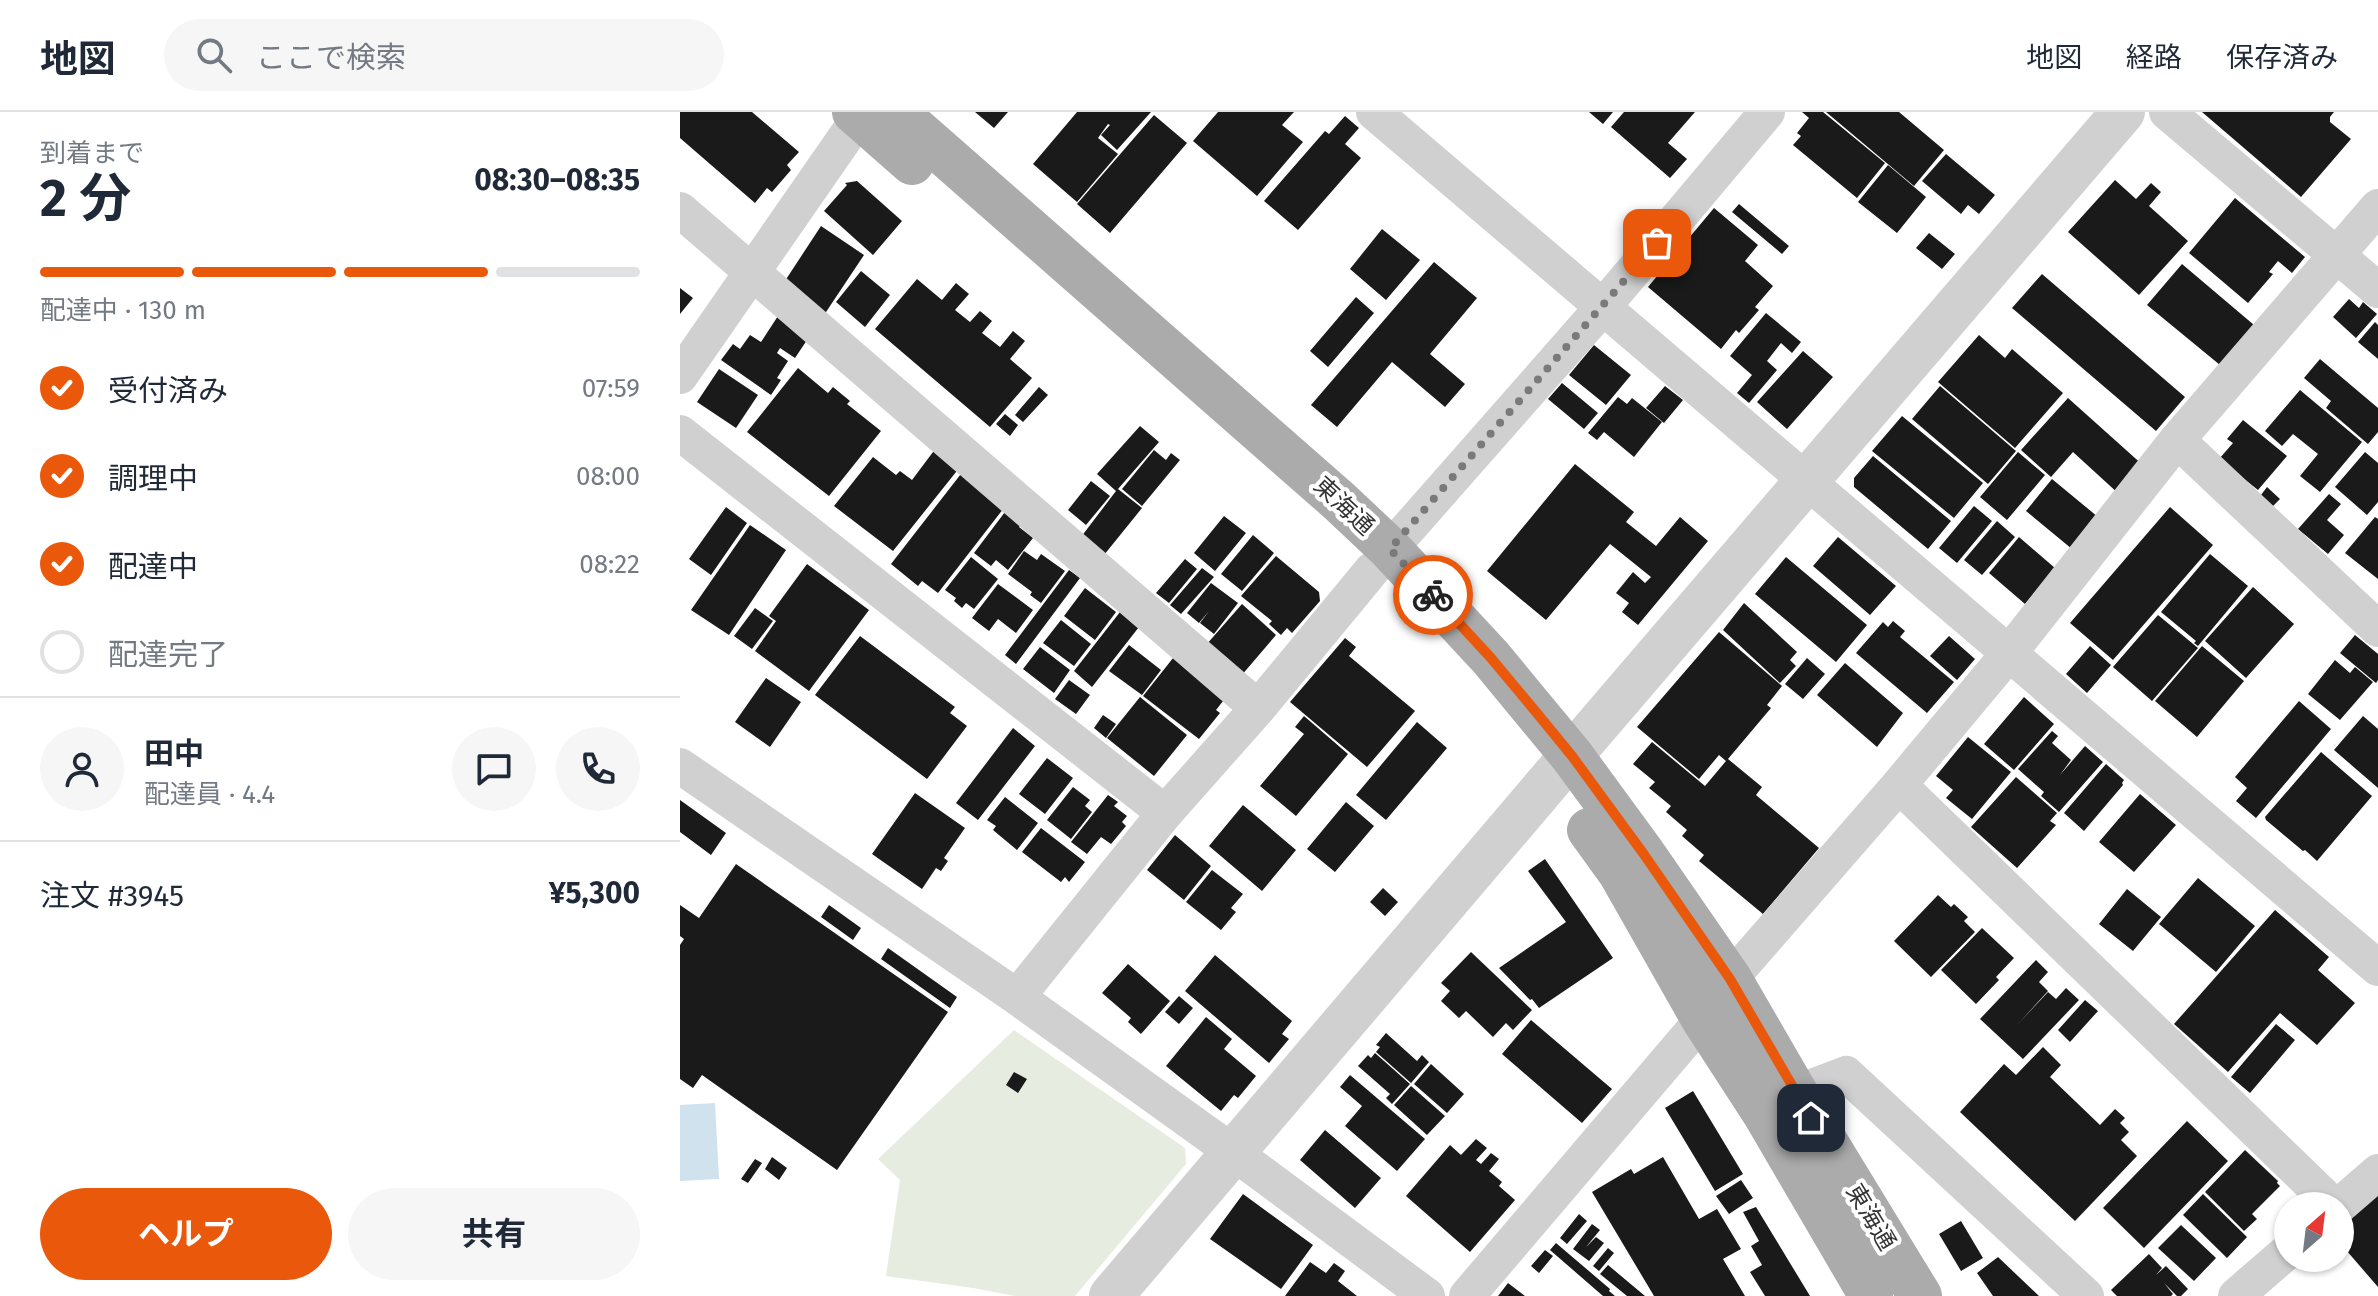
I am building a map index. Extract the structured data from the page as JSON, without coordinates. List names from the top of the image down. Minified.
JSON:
{"streets":{"main road":["東海通"]},"north":"top right","page":{"header":"地図","search":"ここで検索","nav":["地図","経路","保存済み"],"heading":["2 分","到着まで","08:30–08:35"],"panel":["田中","配達員 · 4.4","注文 #3945","¥5,300"],"bar":"配達中 · 130 m","list":[["受付済み","07:59"],["調理中","08:00"],["配達中","08:22"],"配達完了"],"buttons":["ヘルプ","共有"]}}
